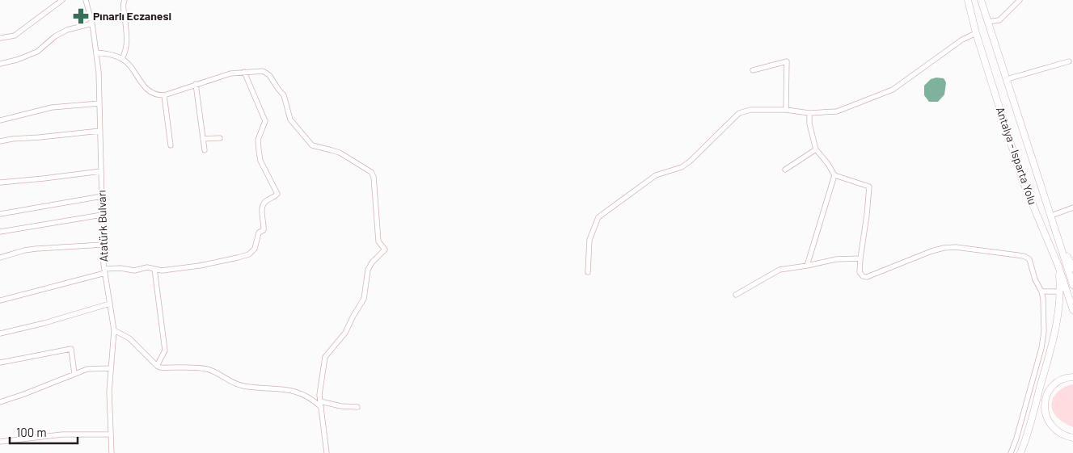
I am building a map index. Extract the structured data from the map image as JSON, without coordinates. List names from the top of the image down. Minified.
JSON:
{"streets":{"highway":["Antalya - Isparta Yolu"],"street":["Atatürk Bulvarı"]},"places":{"pharmacy":["Pınarlı Eczanesi"]},"scale_bar":"100 m"}
